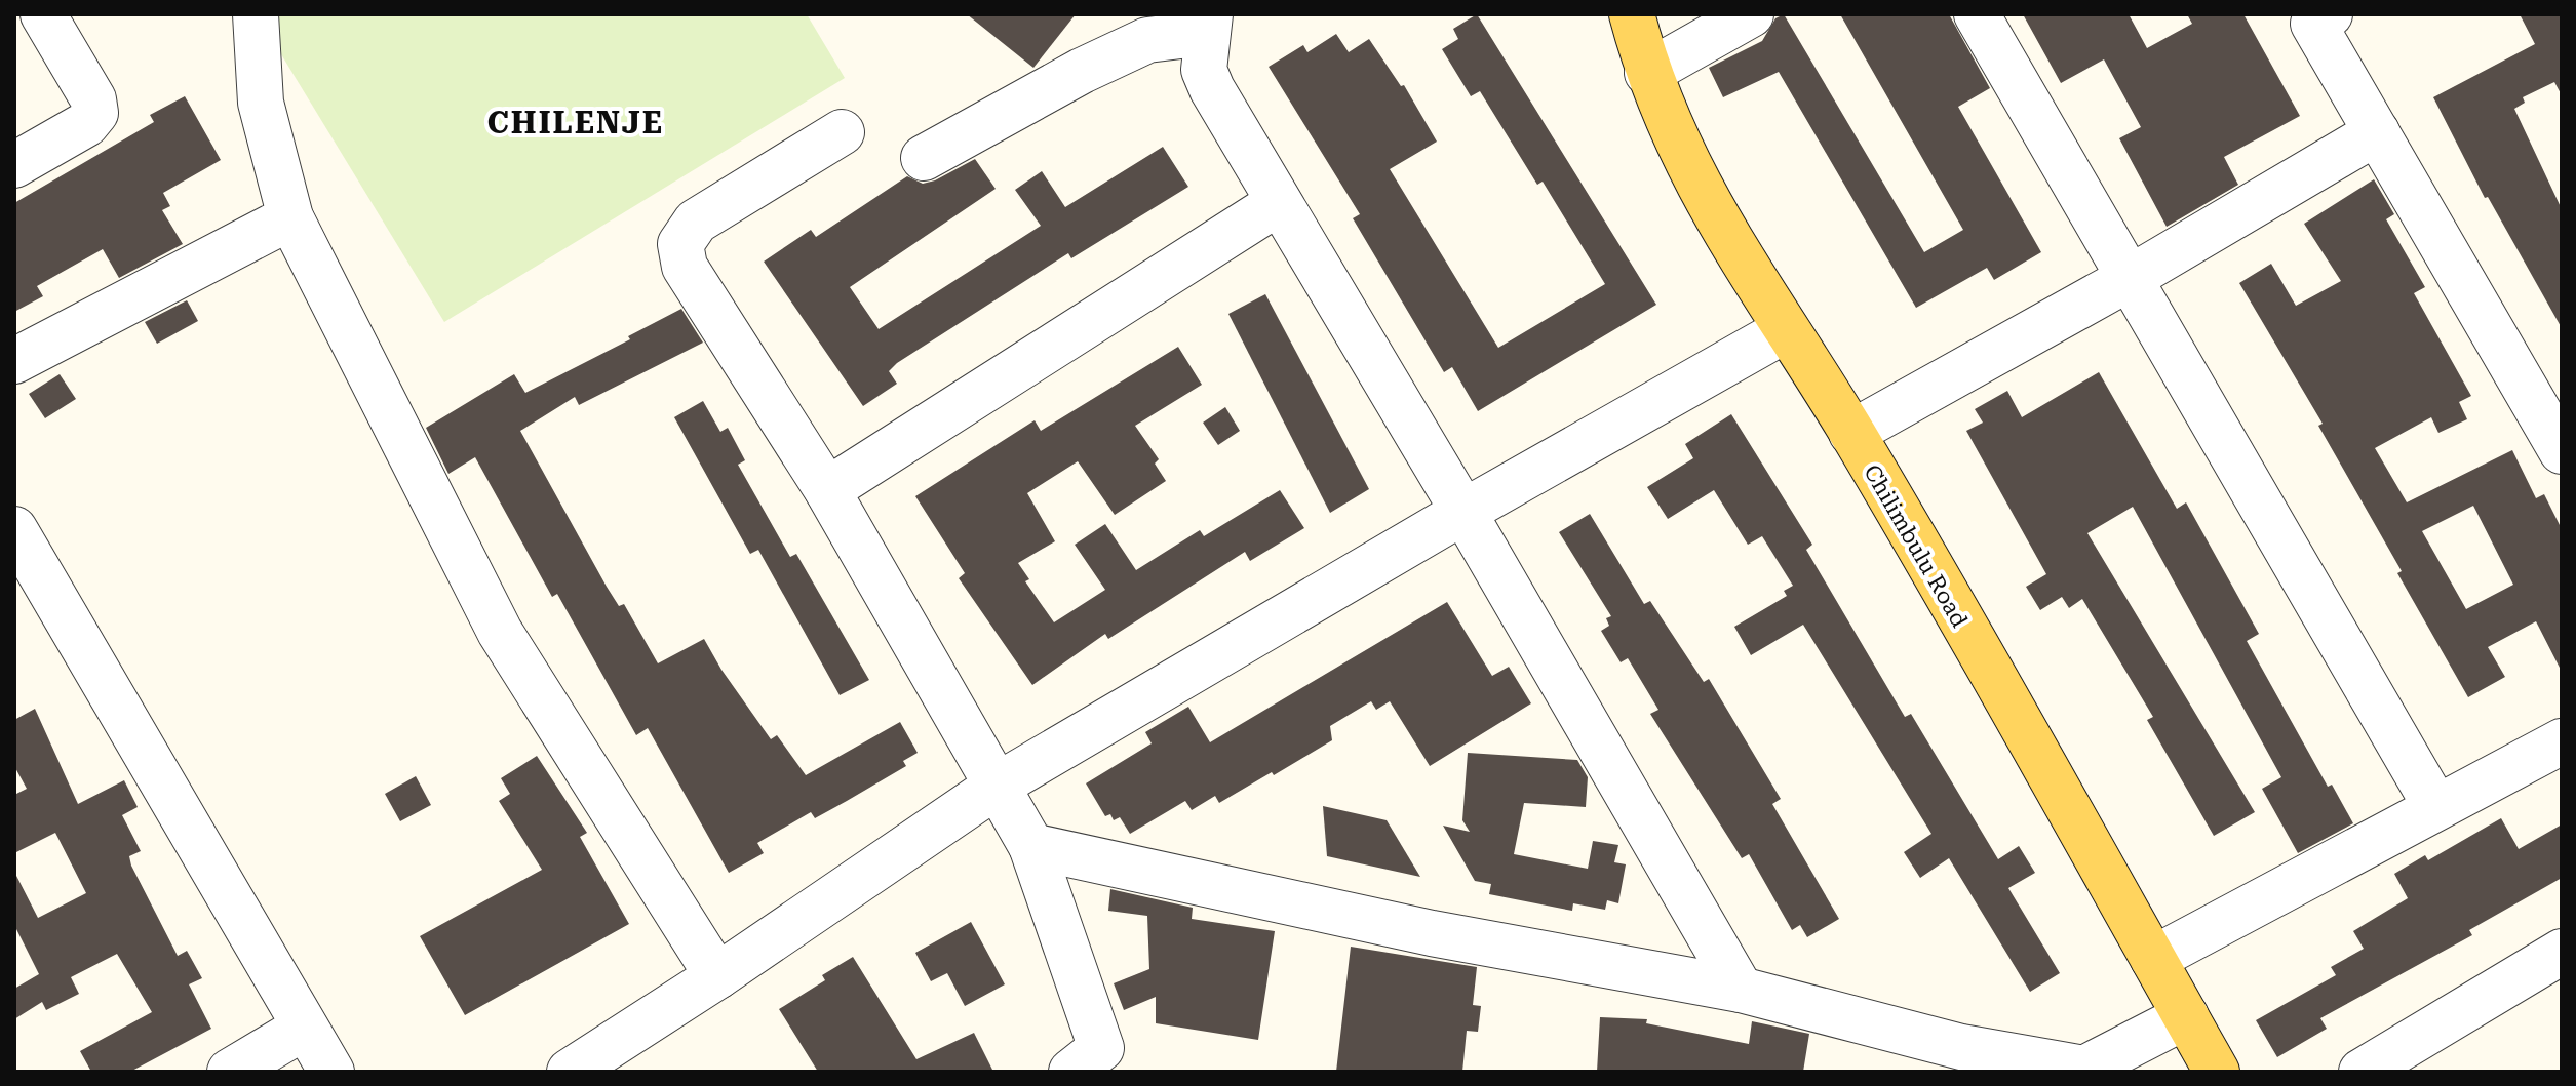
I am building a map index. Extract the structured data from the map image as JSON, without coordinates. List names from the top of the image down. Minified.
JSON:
{"streets":{"main road":["Chilimbulu Road"]},"districts":["CHILENJE"]}
